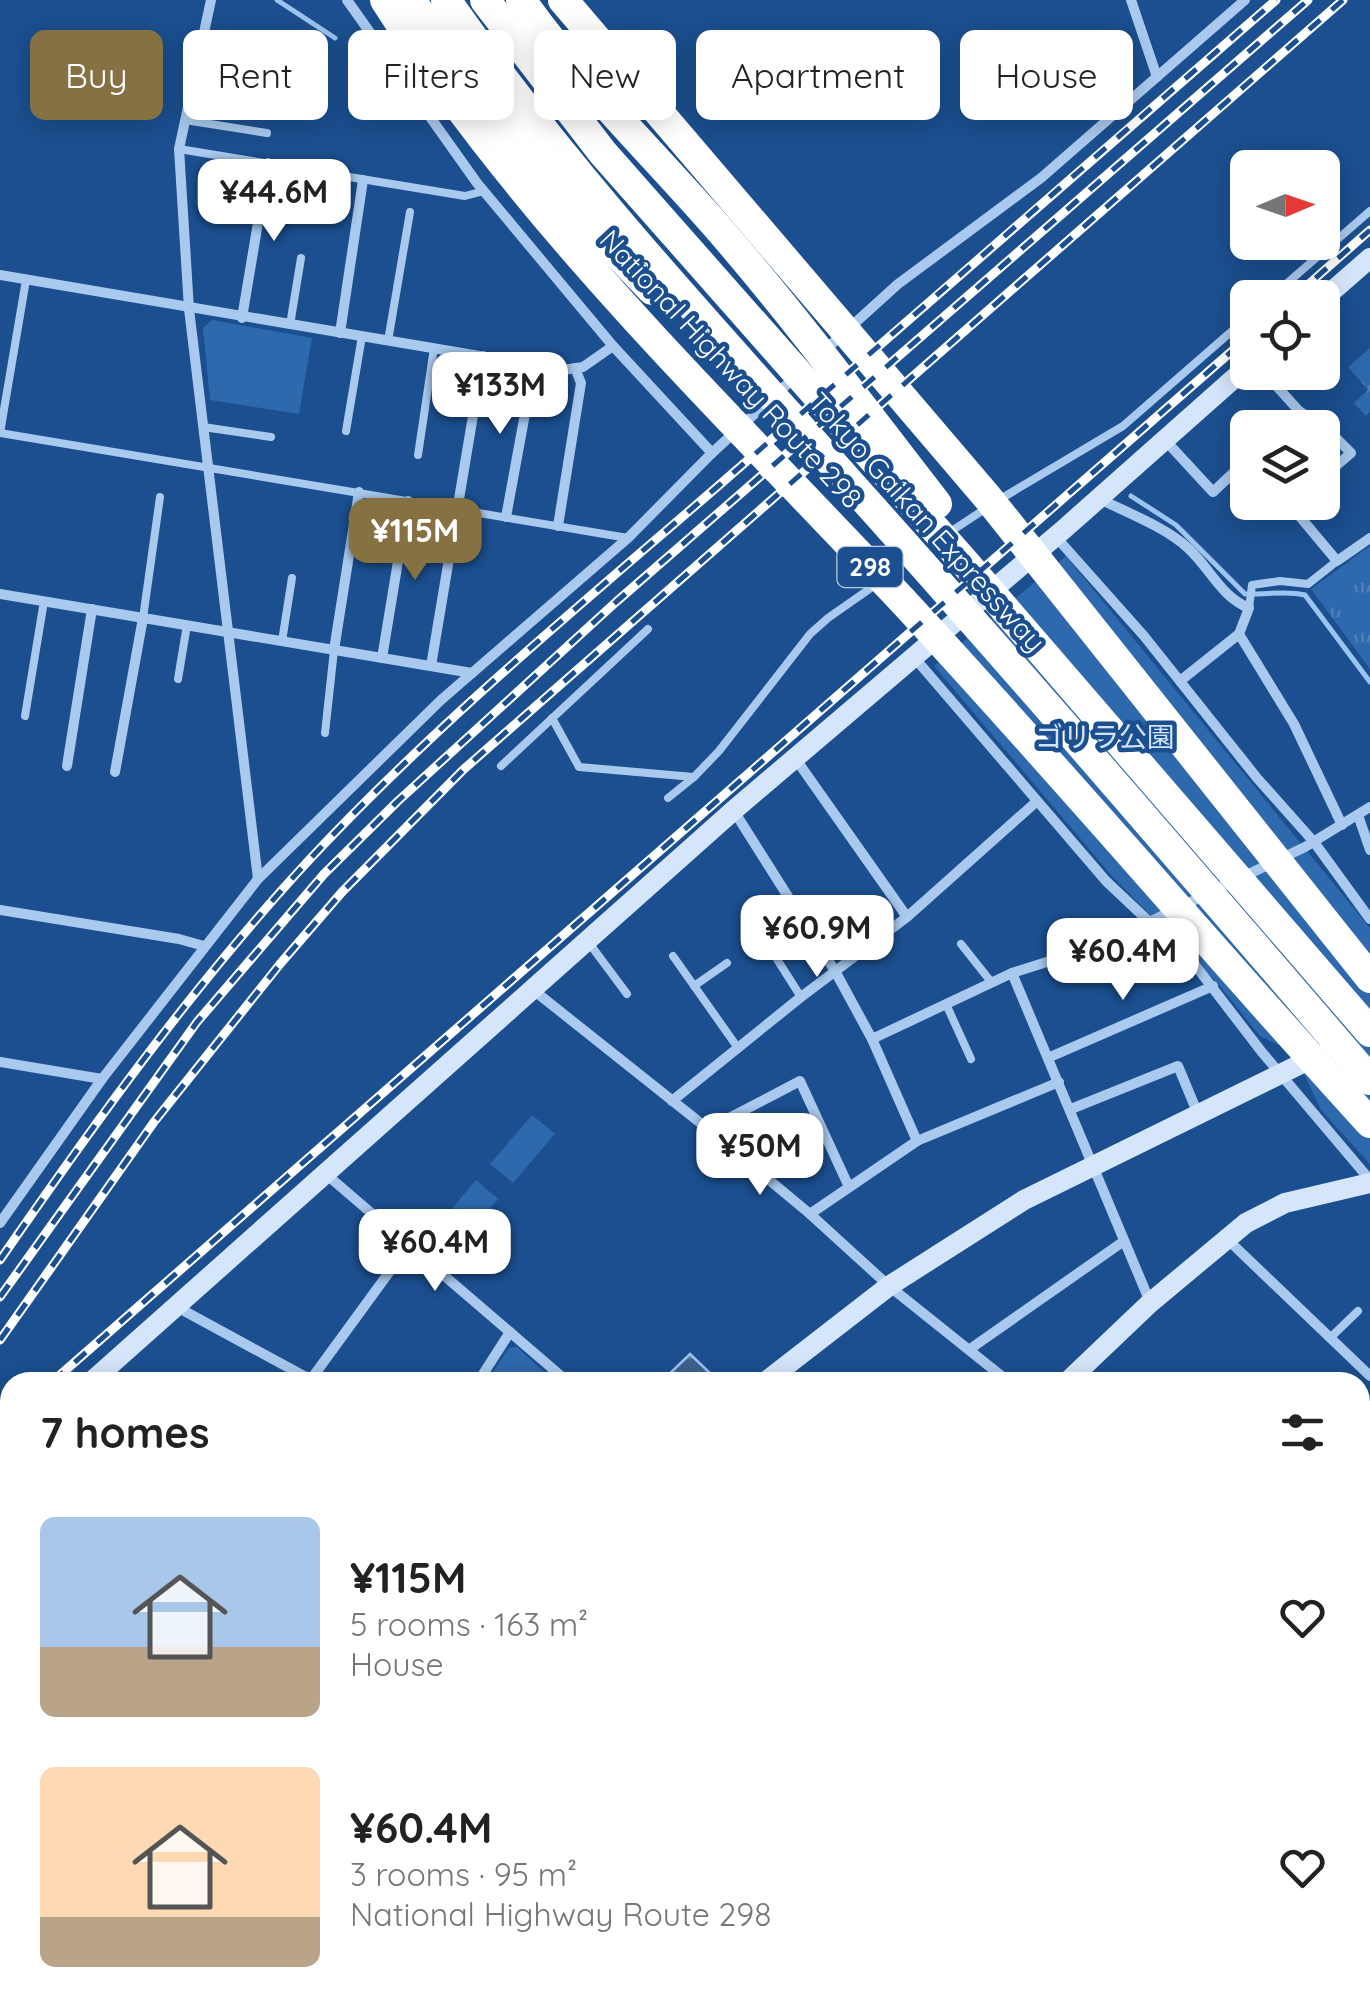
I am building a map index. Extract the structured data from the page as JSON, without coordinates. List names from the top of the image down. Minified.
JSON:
{"streets":{"highway":["National Highway Route 298","Tokyo Gaikan Expressway","298"]},"parks":["ゴリラ公園"],"north":"right","page":{"chip":["Buy","Rent","Filters","New","Apartment","House"],"price":["¥44.6M","¥133M","¥115M","¥60.9M","¥60.4M","¥50M","¥60.4M"],"heading":"7 homes","list":[{"name":"¥115M","note":"5 rooms · 163 m² · House"},{"name":"¥60.4M","note":"3 rooms · 95 m² · National Highway Route 298"}]}}
